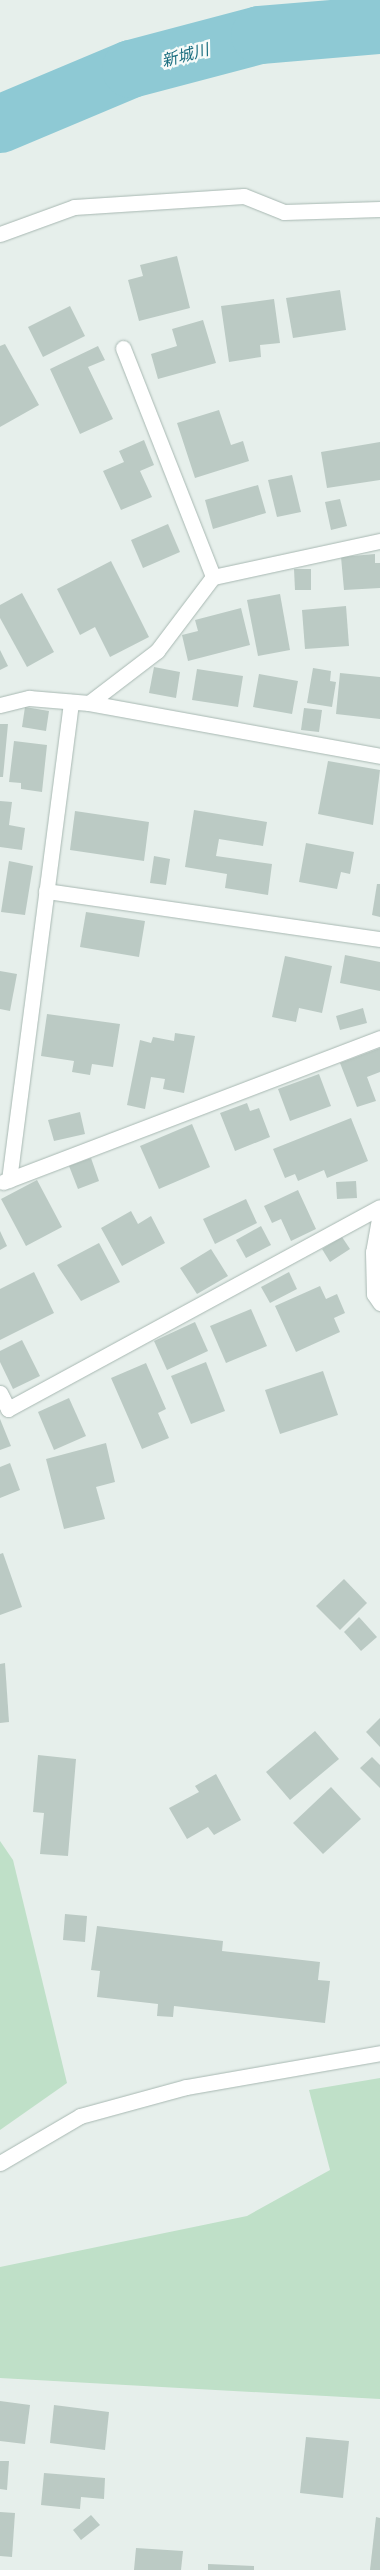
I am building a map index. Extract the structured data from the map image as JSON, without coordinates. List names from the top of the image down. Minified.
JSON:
{"water":["新城川"]}
